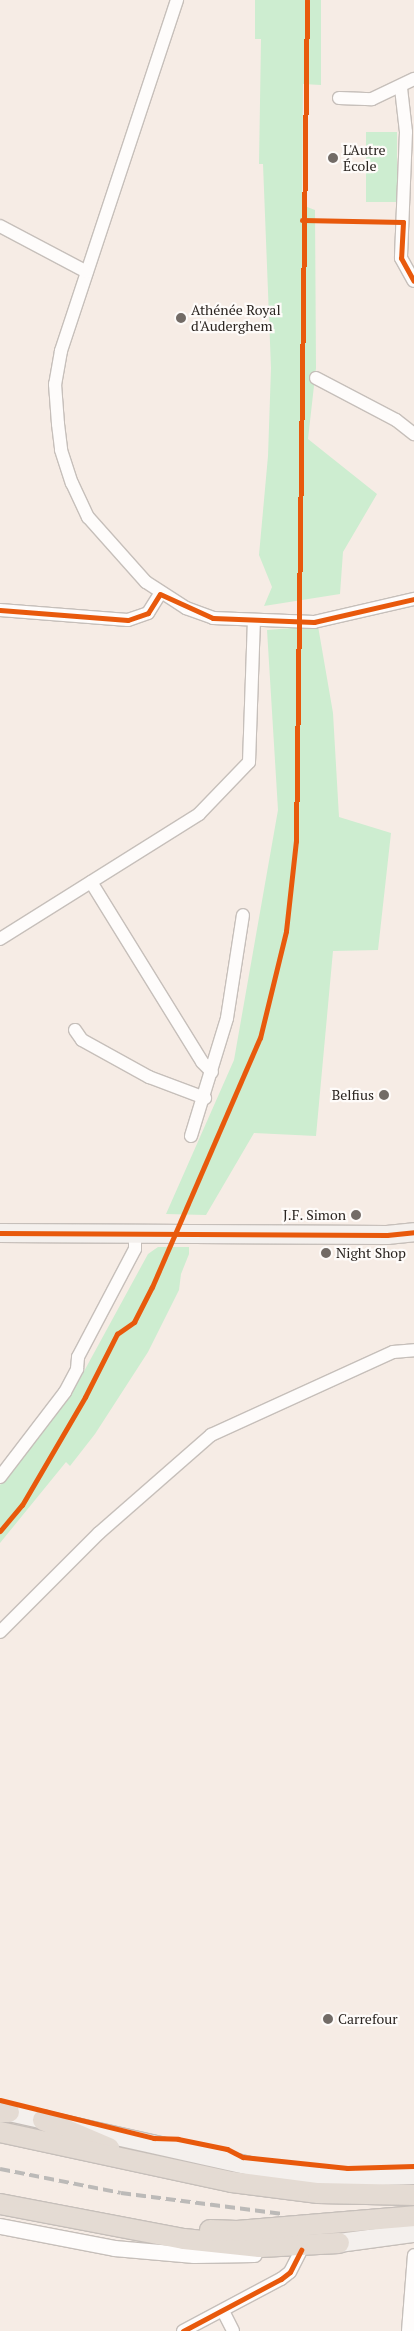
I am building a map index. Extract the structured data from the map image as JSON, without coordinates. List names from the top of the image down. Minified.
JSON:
{"places":["L'Autre École","Athénée Royal d'Auderghem","Belfius","J.F. Simon","Night Shop","Carrefour"]}
